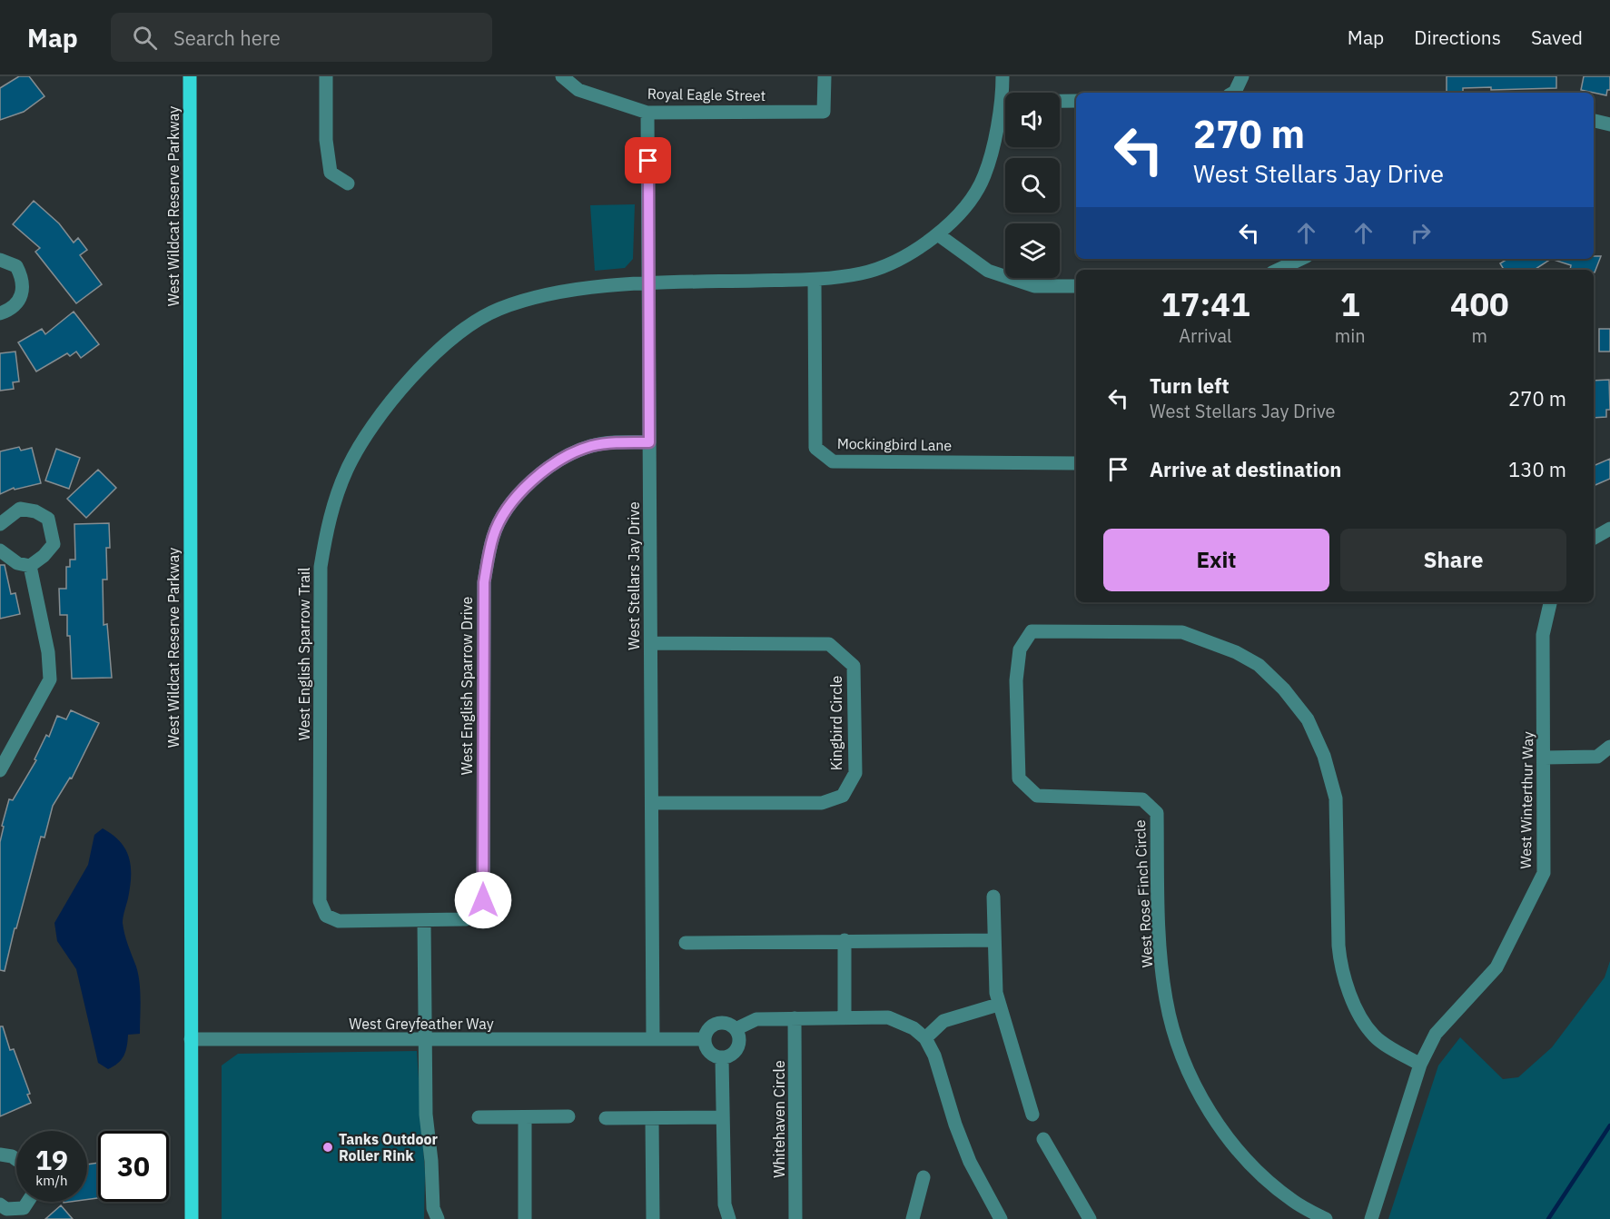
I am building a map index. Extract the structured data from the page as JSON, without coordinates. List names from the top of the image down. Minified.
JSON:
{"streets":{"main road":["West Wildcat Reserve Parkway"],"street":["Royal Eagle Street","Mockingbird Lane","West Stellars Jay Drive","West English Sparrow Trail","West English Sparrow Drive","Kingbird Circle","West Winterthur Way","West Rose Finch Circle","West Greyfeather Way","Whitehaven Circle"]},"crossings":[["Royal Eagle Street","West Stellars Jay Drive"],["West Wildcat Reserve Parkway","West Greyfeather Way"],["Mockingbird Lane","West English Sparrow Trail"],["West Stellars Jay Drive","West English Sparrow Trail"],["West Stellars Jay Drive","West English Sparrow Drive"],["West Stellars Jay Drive","Kingbird Circle"],["West Stellars Jay Drive","West Greyfeather Way"],["West English Sparrow Trail","West English Sparrow Drive"],["West Winterthur Way","West Rose Finch Circle"]],"places":["Tanks Outdoor Roller Rink"],"page":{"header":"Map","search":"Search here","nav":["Map","Directions","Saved"],"turn":["270 m","West Stellars Jay Drive"],"eta":["17:41","Arrival","1","min","400","m"],"list":[{"name":"Turn left","note":"West Stellars Jay Drive","value":"270 m"},{"name":"Arrive at destination","value":"130 m"}],"buttons":["Exit","Share"],"speed":"19 km/h","limit":"30"}}
